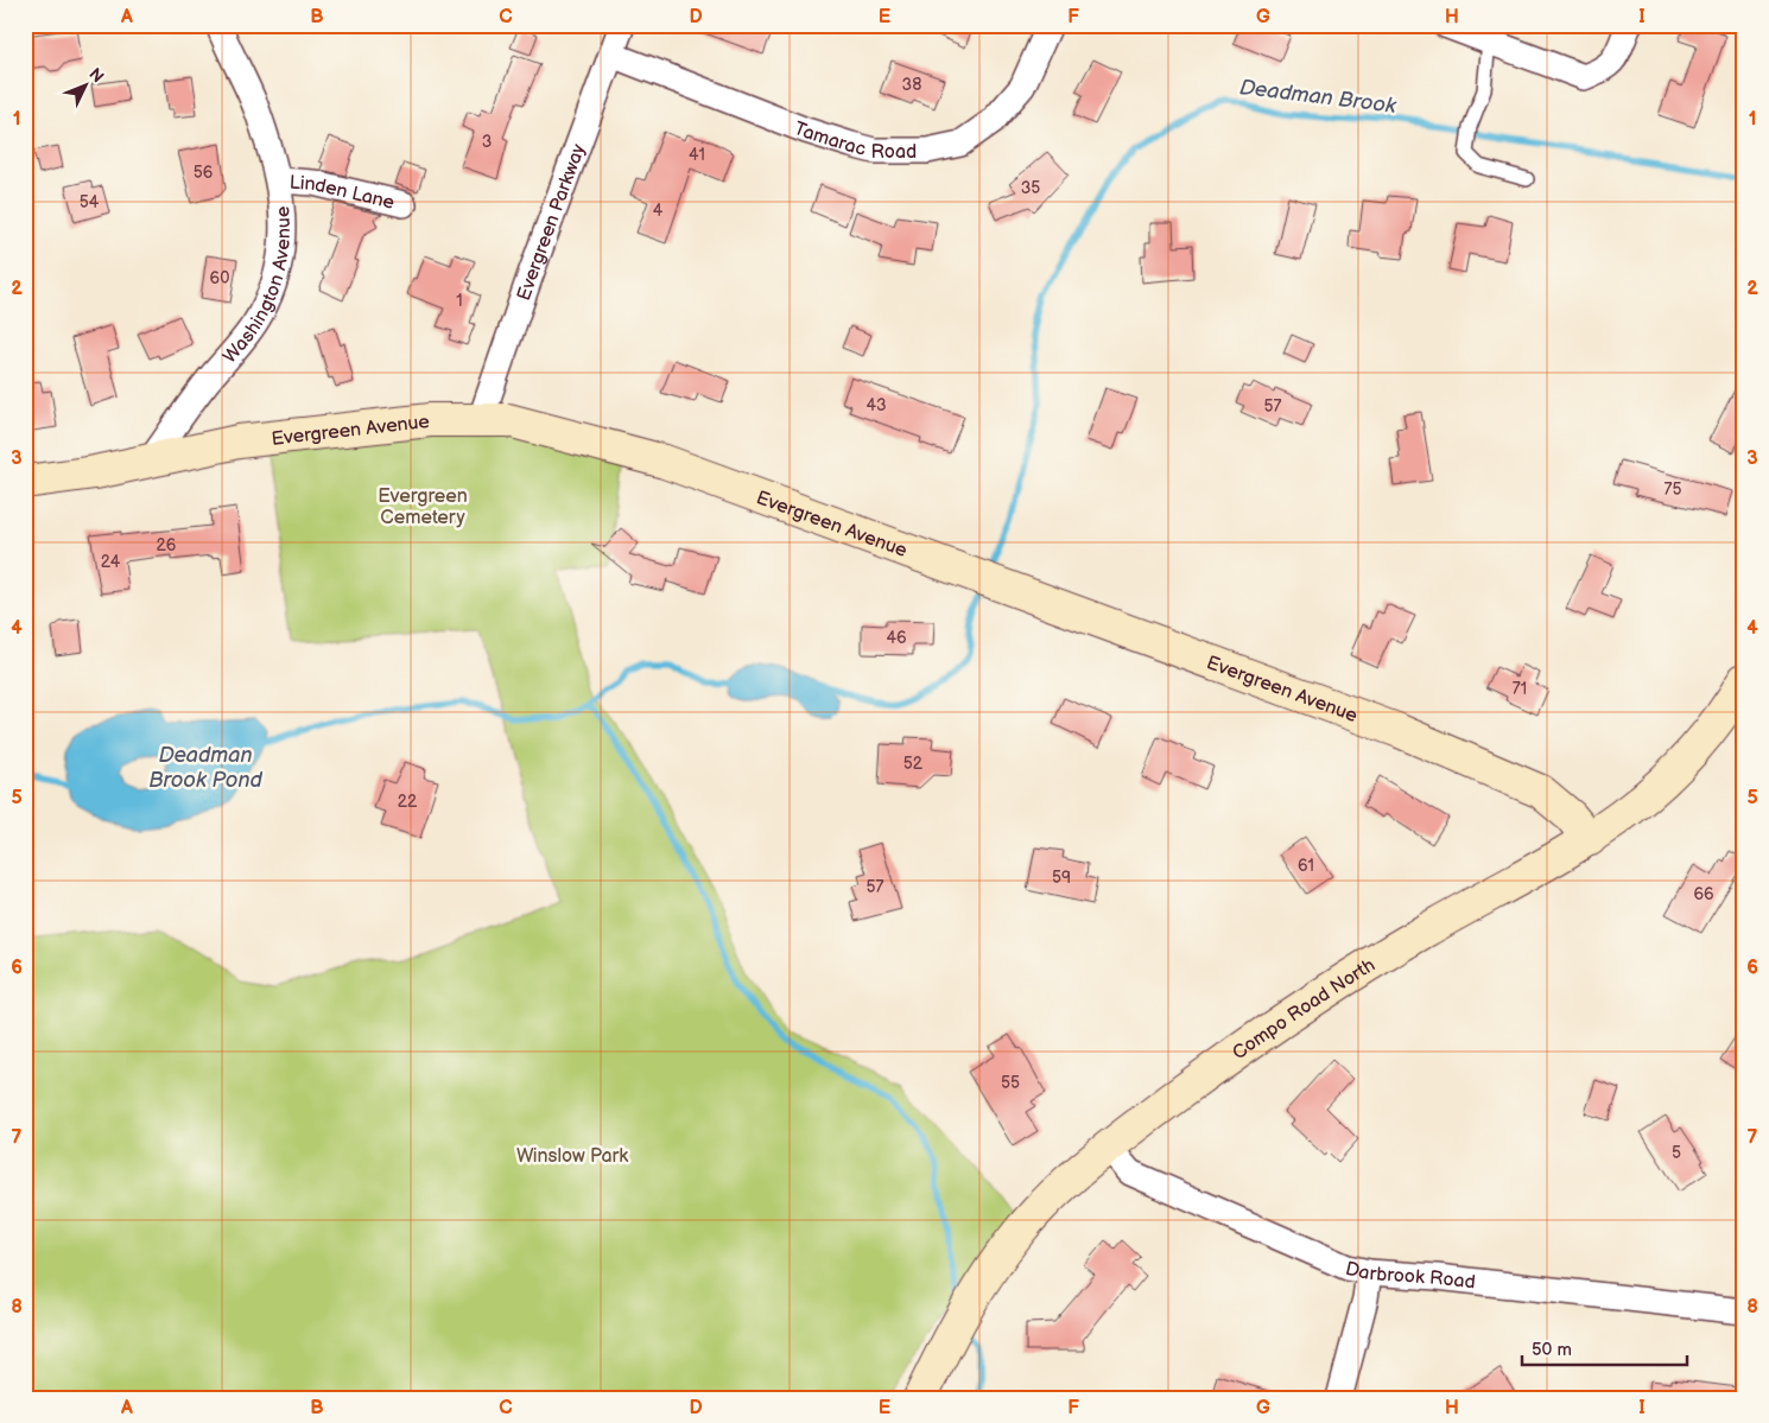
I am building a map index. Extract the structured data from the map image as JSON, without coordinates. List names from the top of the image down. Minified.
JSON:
{"streets":{"main road":["Evergreen Avenue","Compo Road North"],"street":["Tamarac Road","Linden Lane","Evergreen Parkway","Washington Avenue","Darbrook Road"]},"crossings":[["Tamarac Road","Evergreen Parkway"],["Linden Lane","Washington Avenue"],["Evergreen Parkway","Evergreen Avenue"],["Washington Avenue","Evergreen Avenue"],["Evergreen Avenue","Compo Road North"],["Compo Road North","Darbrook Road"]],"water":["Deadman Brook","Deadman Brook Pond"],"parks":["Evergreen Cemetery","Winslow Park"],"house_numbers":["38","3","41","56","35","54","4","60","1","43","57","75","26","24","46","71","52","22","61","59","57","66","55","5"],"scale_bar":"50 m","north":"top right","grid":{"columns":["A","B","C","D","E","F","G","H","I"],"rows":["1","2","3","4","5","6","7","8"]}}
